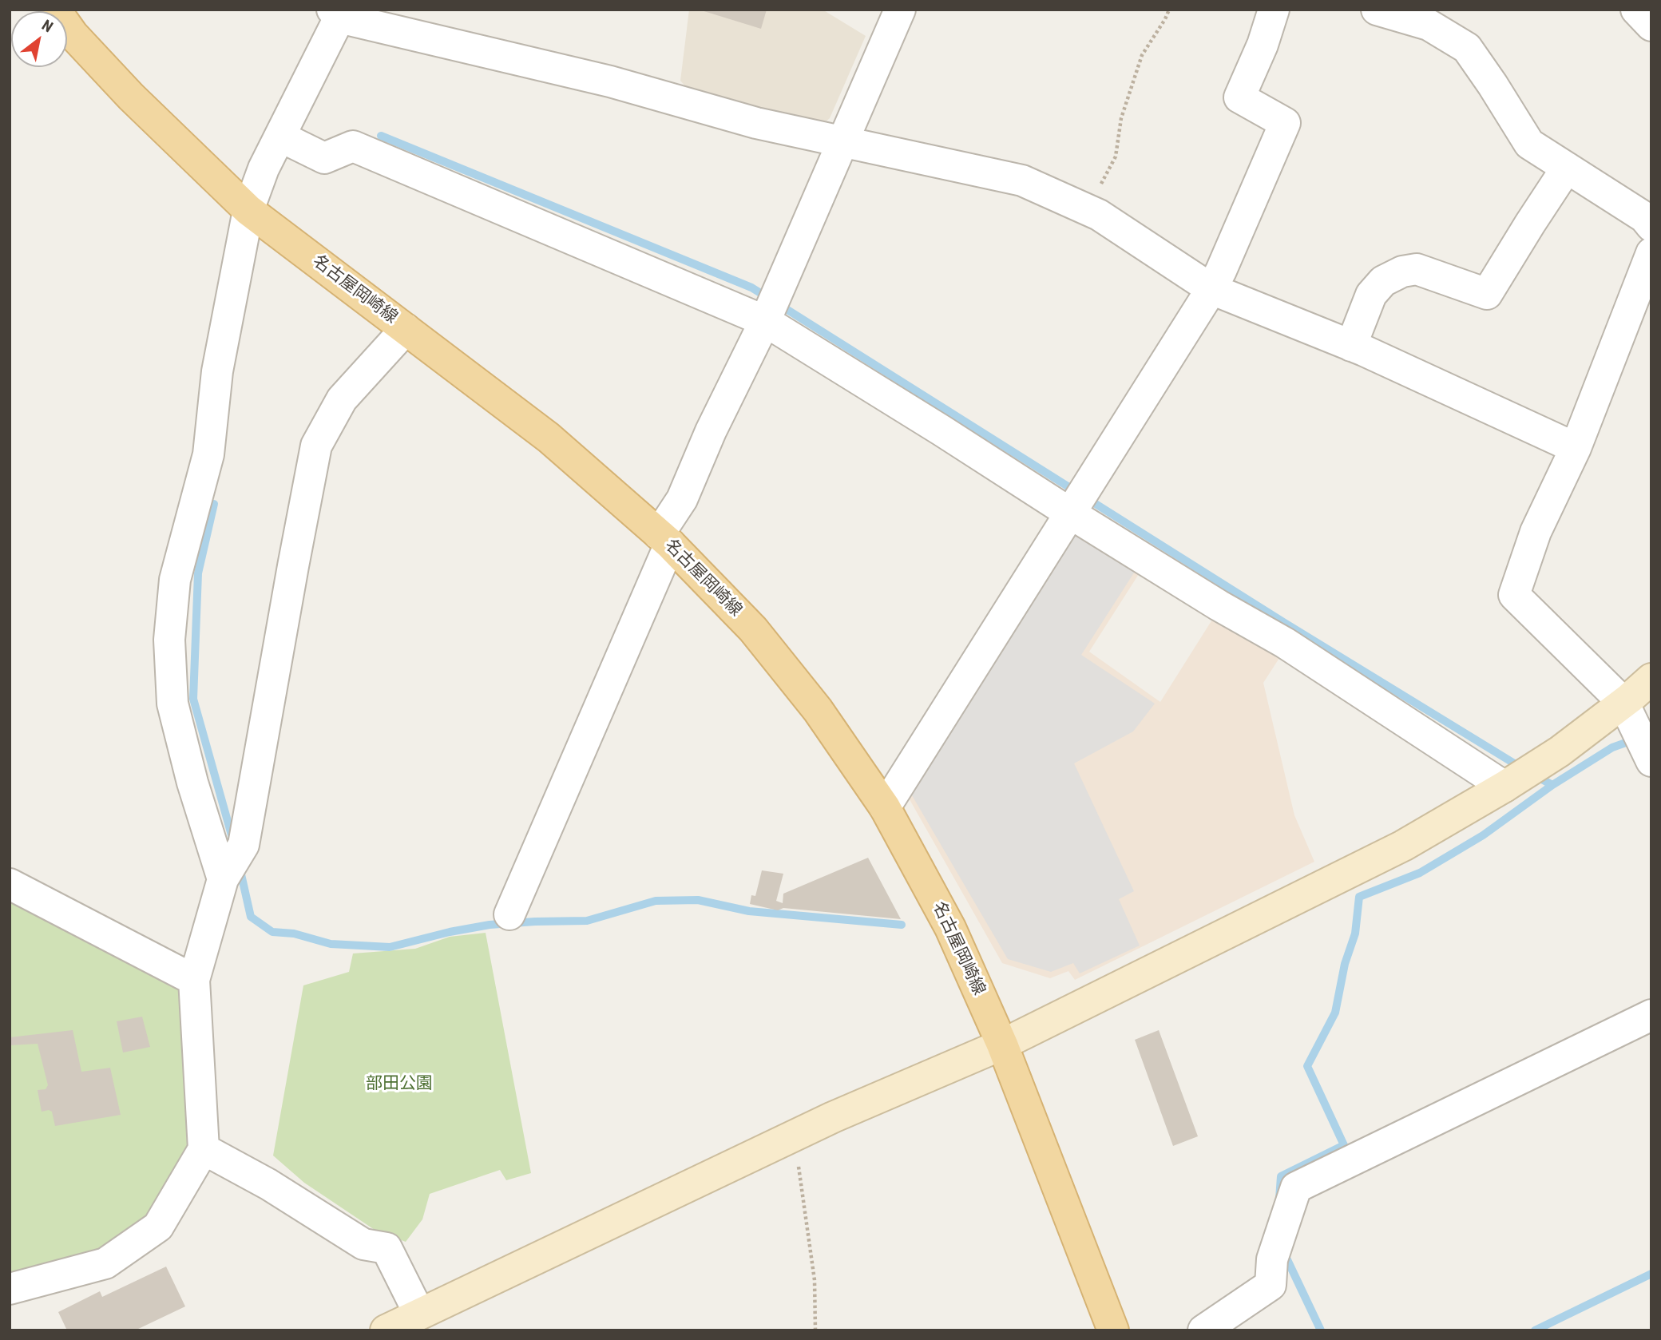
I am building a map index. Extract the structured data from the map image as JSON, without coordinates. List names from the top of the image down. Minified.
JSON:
{"streets":{"main road":["名古屋岡崎線"]},"parks":["部田公園"],"north":"top right"}
